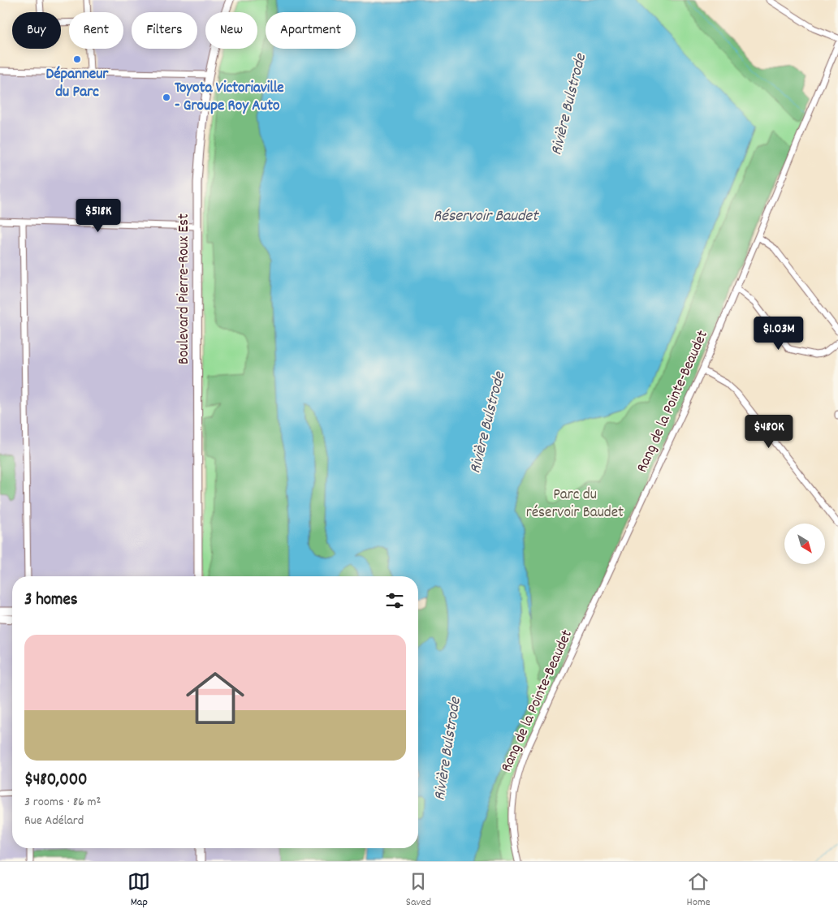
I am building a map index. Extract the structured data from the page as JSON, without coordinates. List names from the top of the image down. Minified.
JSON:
{"streets":{"main road":["Boulevard Pierre-Roux Est"],"street":["Rang de la Pointe-Beaudet"]},"water":["Rivière Bulstrode","Réservoir Baudet"],"parks":["Parc du réservoir Baudet"],"places":["Dépanneur du Parc","Toyota Victoriaville - Groupe Roy Auto"],"north":"bottom right","page":{"chip":["Buy","Rent","Filters","New","Apartment"],"price":["$518K","$1.03M","$480K"],"heading":"3 homes","list":[{"name":"$480,000","note":"3 rooms · 86 m² · Rue Adélard"}],"tabs":["Map","Saved","Home"]}}
